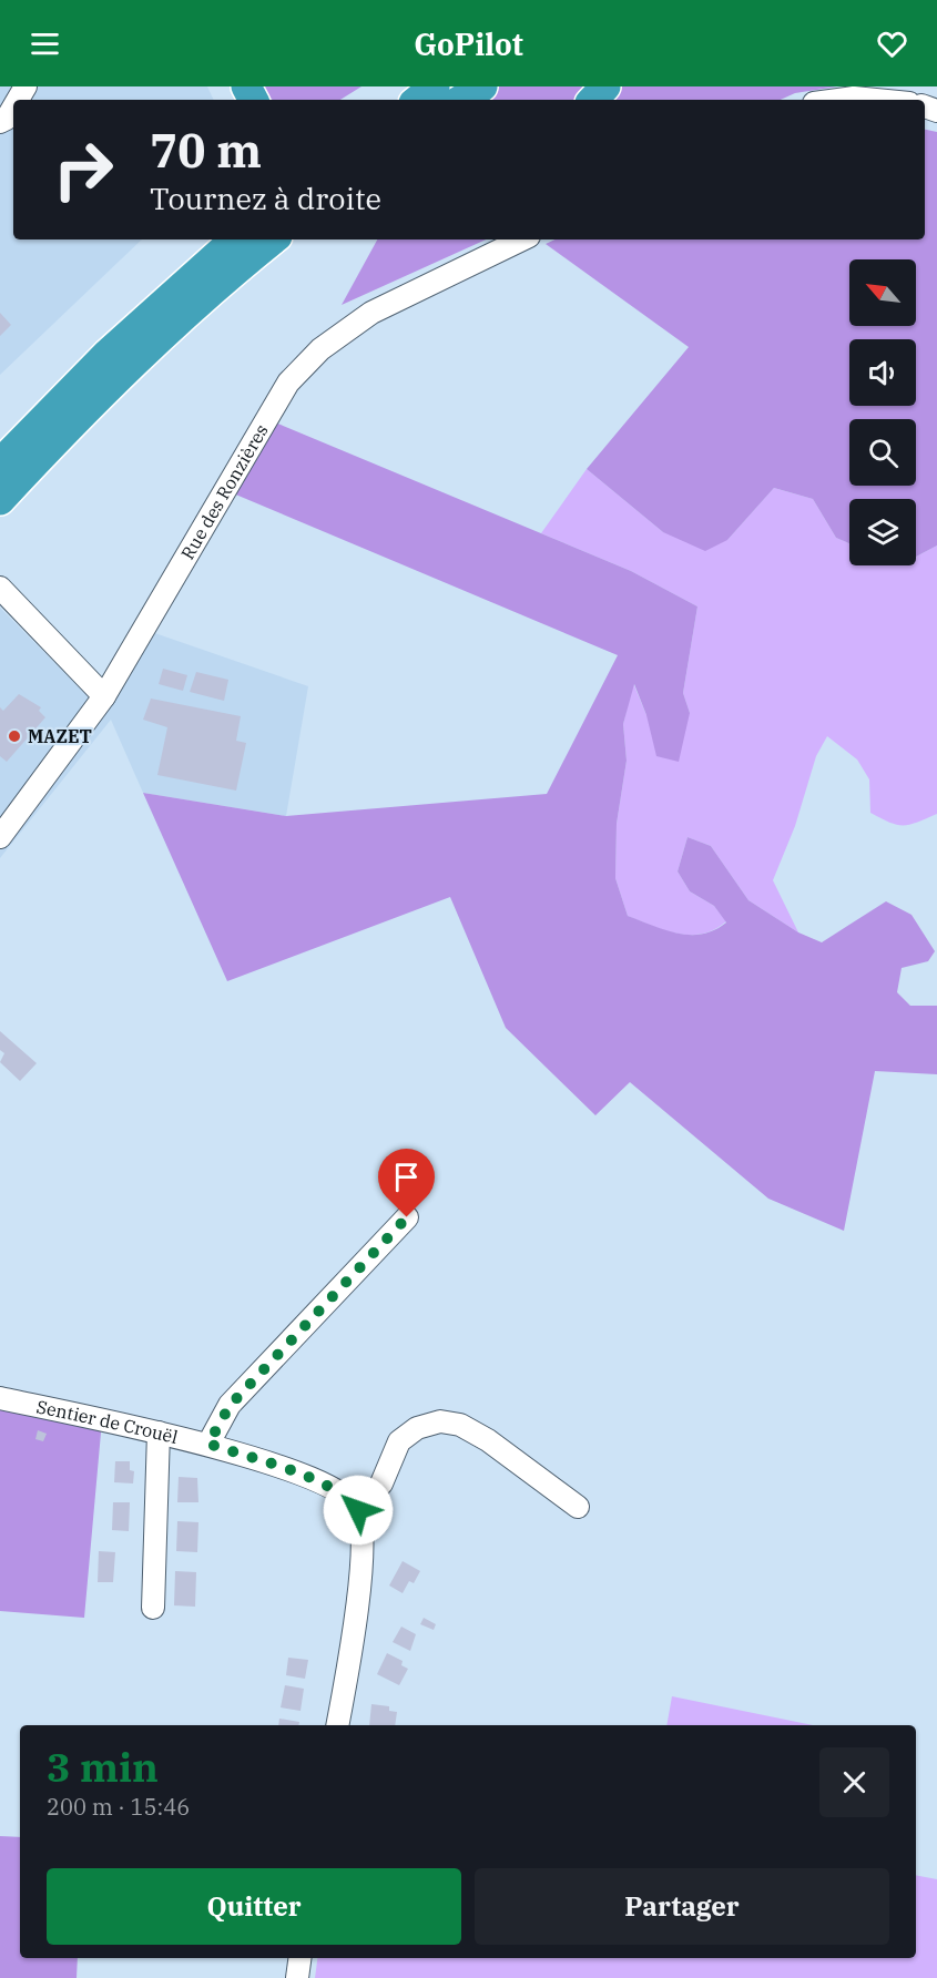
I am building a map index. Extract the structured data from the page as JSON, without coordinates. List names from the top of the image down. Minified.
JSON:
{"streets":{"street":["Rue des Ronzières","Sentier de Crouël"]},"places":["MAZET"],"north":"top left","page":{"header":"GoPilot","turn":["70 m","Tournez à droite"],"heading":["3 min","200 m · 15:46"],"buttons":["Quitter","Partager"]}}
